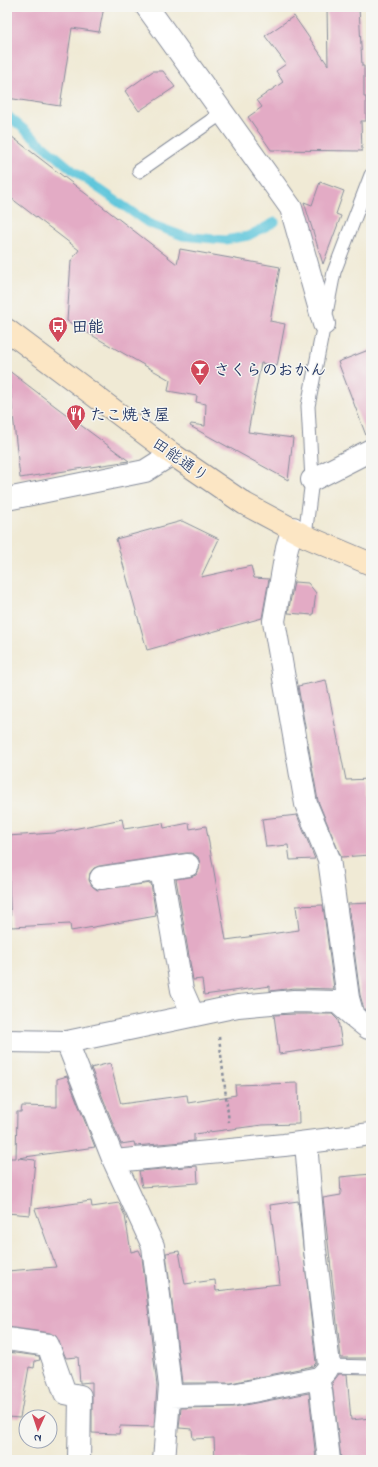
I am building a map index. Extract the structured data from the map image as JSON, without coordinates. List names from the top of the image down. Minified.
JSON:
{"streets":{"street":["田能通り"]},"places":{"bus stop":["田能"],"bar":["さくらのおかん"],"restaurant":["たこ焼き屋"]},"north":"bottom"}
